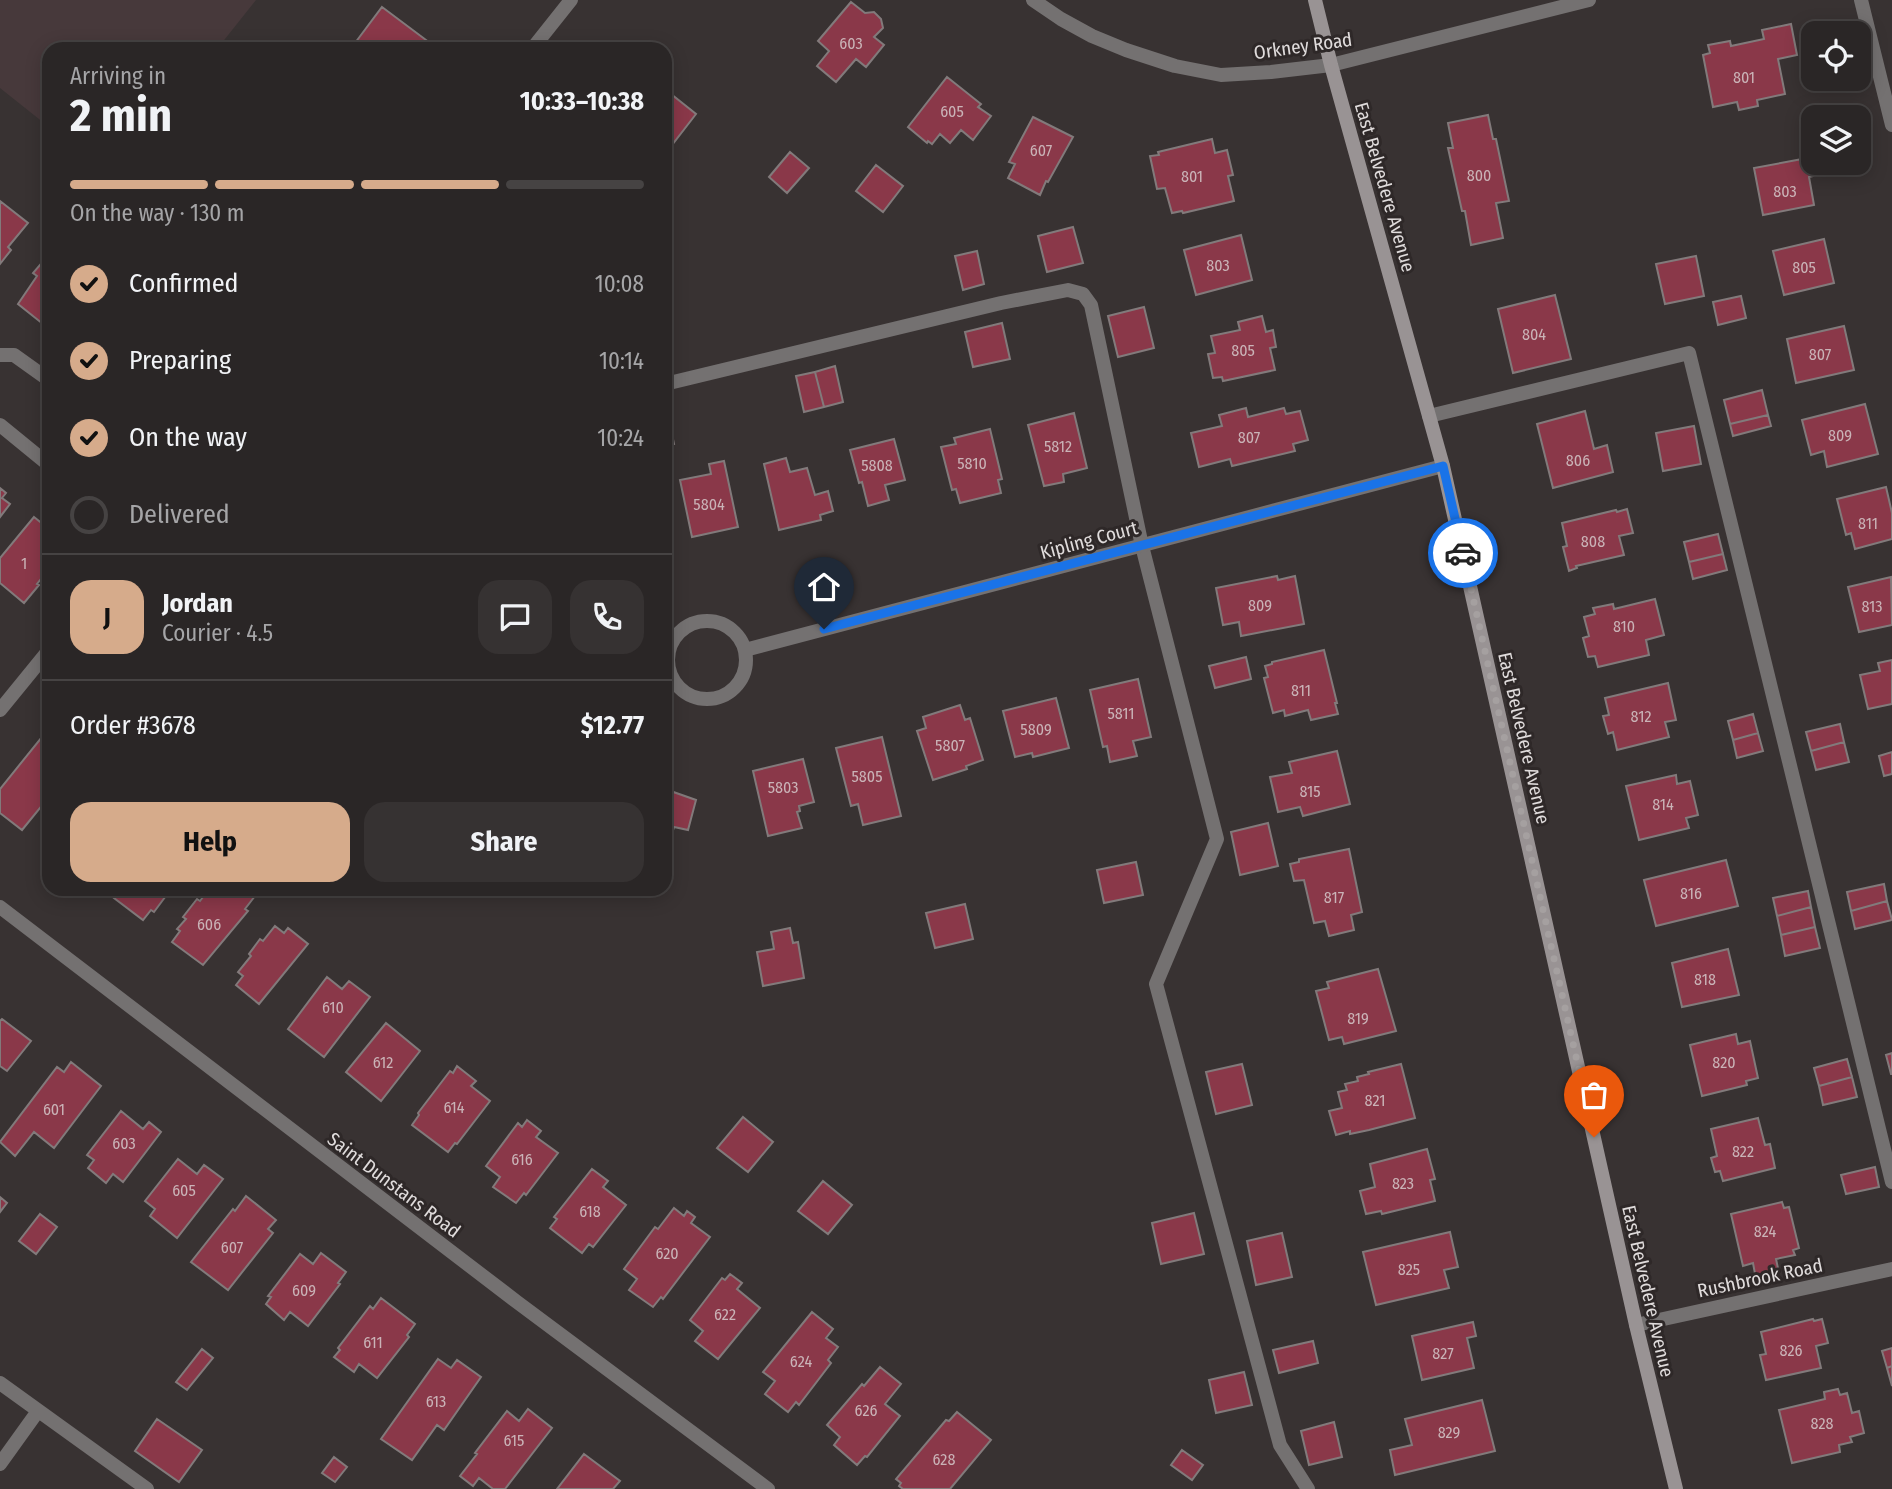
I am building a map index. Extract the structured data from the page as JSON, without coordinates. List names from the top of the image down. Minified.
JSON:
{"streets":{"main road":["East Belvedere Avenue"],"street":["Orkney Road","Kipling Court","Saint Dunstans Road","Rushbrook Road"]},"crossings":[["Orkney Road","East Belvedere Avenue"],["East Belvedere Avenue","Kipling Court"],["East Belvedere Avenue","Rushbrook Road"]],"house_numbers":["603","801","605","607","800","801","803","803","805","804","805","807","809","807","5812","806","5810","5808","5804","811","808","1","809","813","810","811","5811","812","5809","5807","5805","5803","815","814","816","817","606","818","610","819","612","820","821","614","601","603","822","616","823","605","618","824","607","620","825","609","622","611","826","827","624","613","626","828","829","615","628"],"page":{"heading":["2 min","Arriving in","10:33–10:38"],"panel":["Jordan","Courier · 4.5","Order #3678","$12.77"],"bar":"On the way · 130 m","list":[["Confirmed","10:08"],["Preparing","10:14"],["On the way","10:24"],"Delivered"],"round":"J","buttons":["Help","Share"]}}
